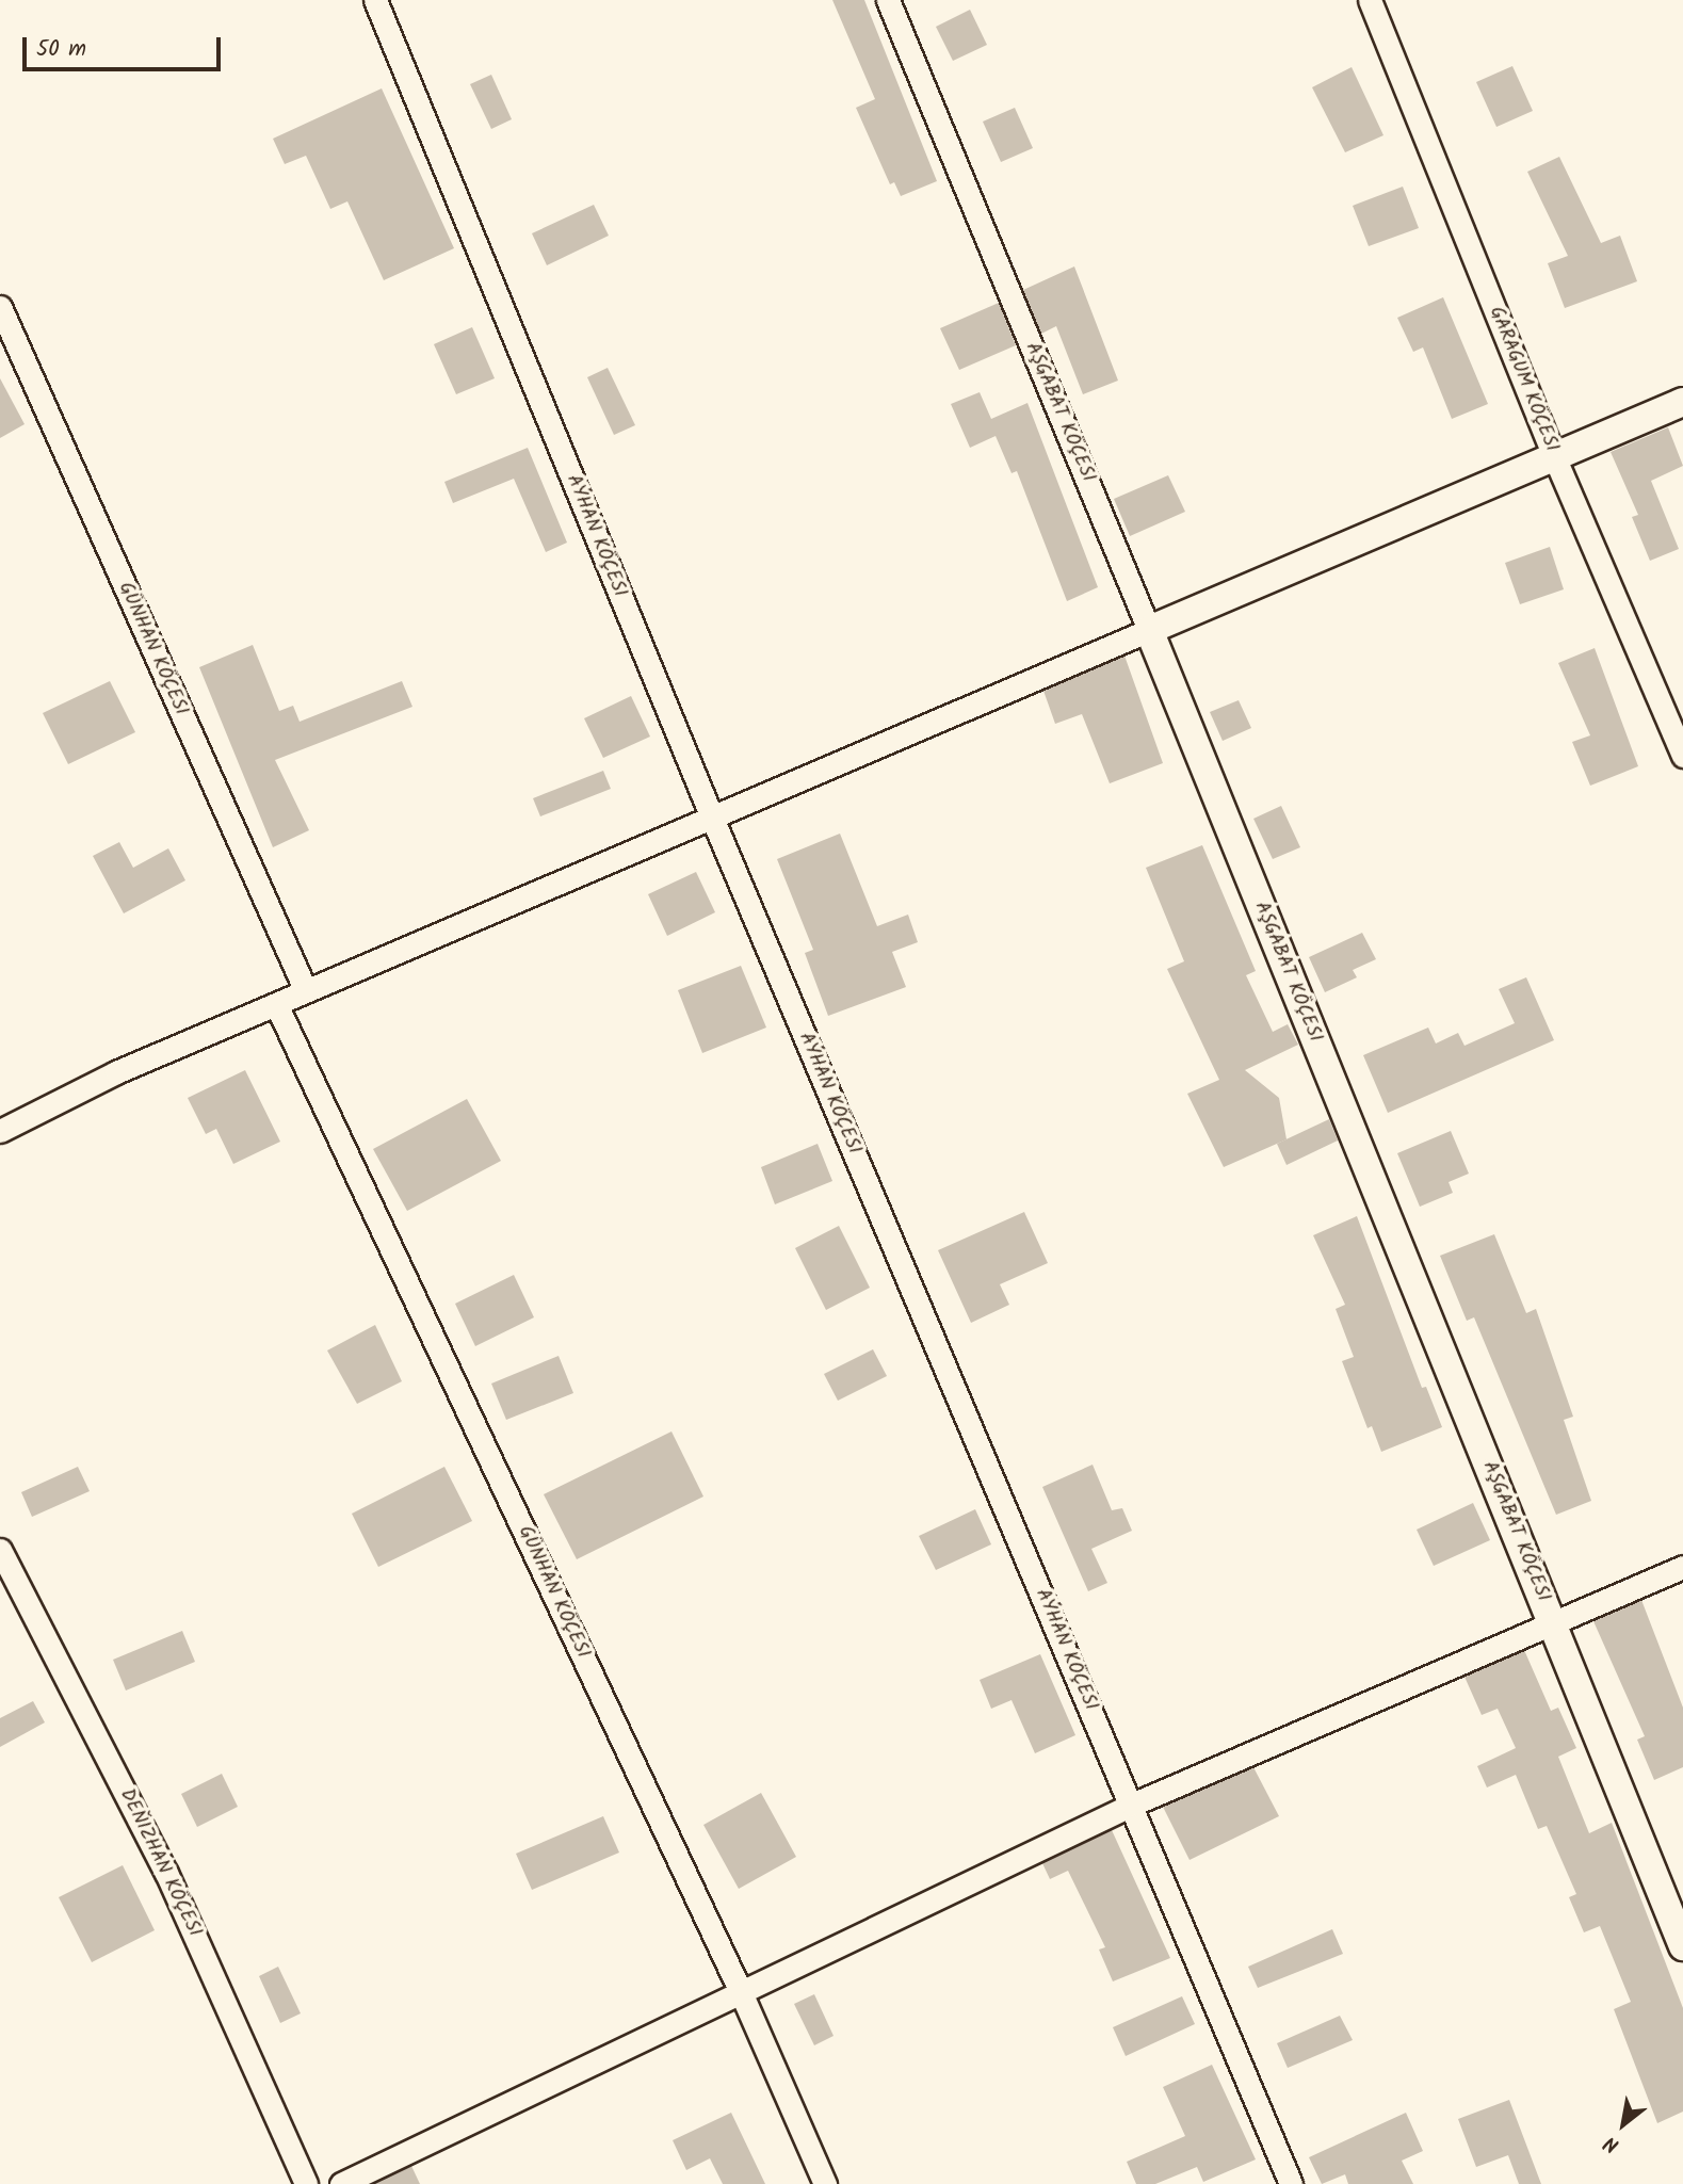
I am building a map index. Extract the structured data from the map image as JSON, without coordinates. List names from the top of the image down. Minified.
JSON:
{"streets":{"street":["GARAGUM KÖÇESI","AŞGABAT KÖÇESI","AÝHAN KÖÇESI","GÜNHAN KÖÇESI","DEŇIZHAN KÖÇESI"]},"scale_bar":"50 m","north":"bottom left"}
